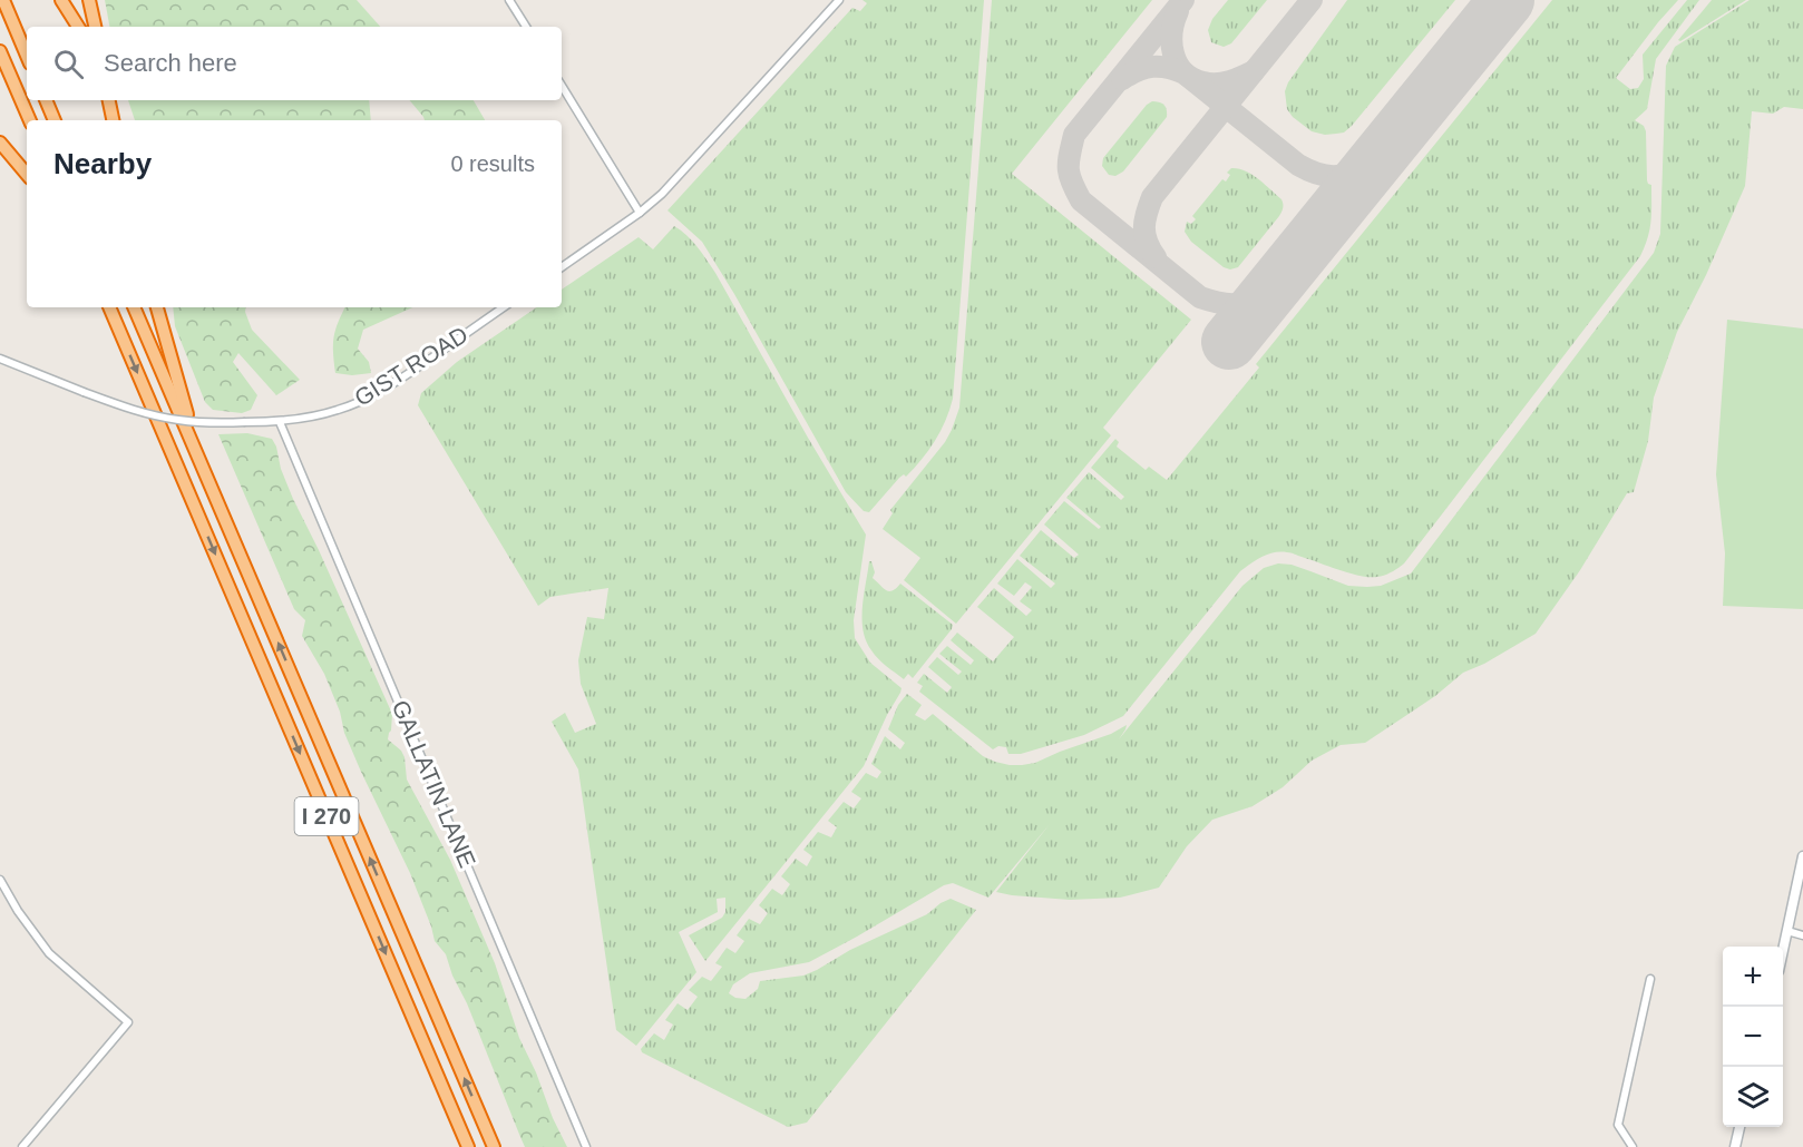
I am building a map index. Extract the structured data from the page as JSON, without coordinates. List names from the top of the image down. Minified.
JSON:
{"streets":{"highway":["I 270"],"street":["GIST ROAD","GALLATIN LANE"]},"crossings":[["GIST ROAD","GALLATIN LANE"]],"page":{"search":"Search here","heading":["Nearby","0 results"],"map_buttons":["+","−"]}}
